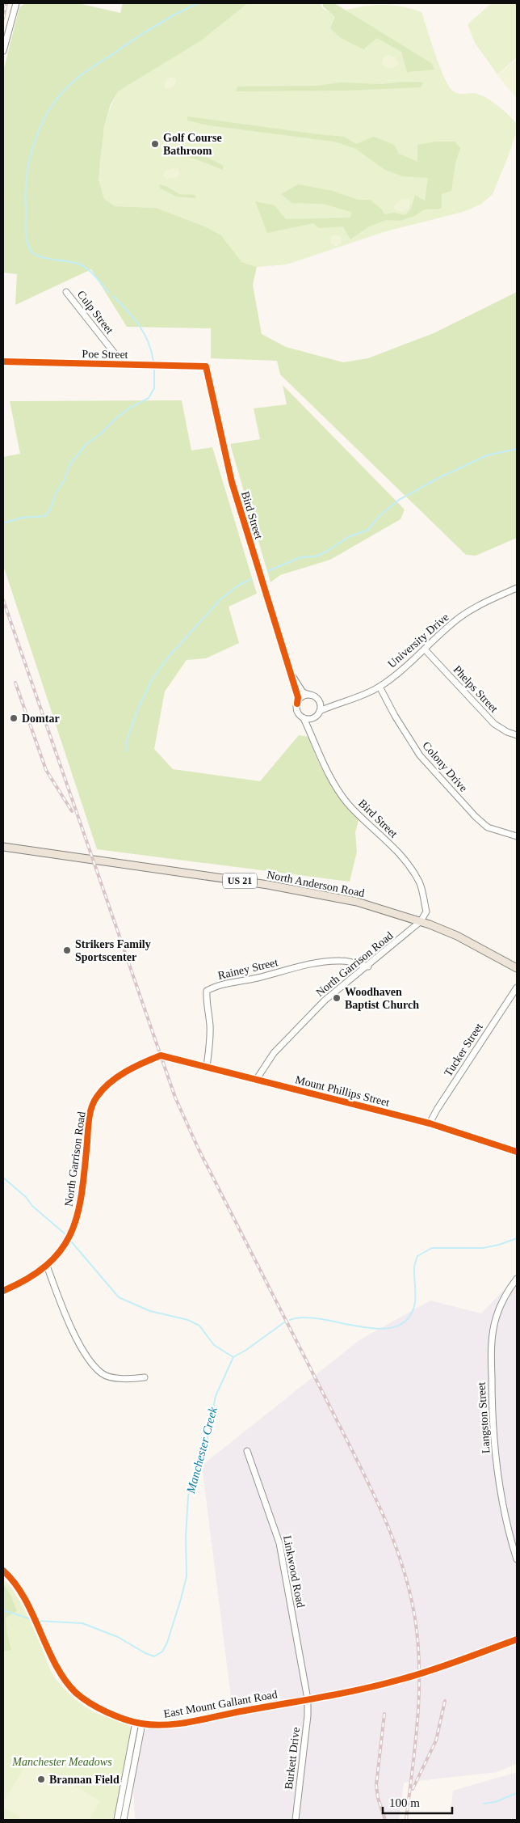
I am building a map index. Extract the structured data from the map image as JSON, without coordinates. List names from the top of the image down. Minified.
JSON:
{"streets":{"main road":["US 21","North Anderson Road"],"street":["Culp Street","Poe Street","Bird Street","University Drive","Phelps Street","Colony Drive","North Garrison Road","Rainey Street","Tucker Street","Mount Phillips Street","Langston Street","Linkwood Road","East Mount Gallant Road","Burkett Drive"]},"crossings":[["Culp Street","Poe Street"],["Poe Street","Bird Street"],["Bird Street","University Drive"],["Bird Street","North Anderson Road"],["Bird Street","North Garrison Road"],["University Drive","Phelps Street"],["University Drive","Colony Drive"],["North Anderson Road","North Garrison Road"],["North Garrison Road","Rainey Street"],["North Garrison Road","Mount Phillips Street"],["Rainey Street","Mount Phillips Street"],["Tucker Street","Mount Phillips Street"],["Linkwood Road","East Mount Gallant Road"],["Linkwood Road","Burkett Drive"],["East Mount Gallant Road","Burkett Drive"]],"water":["Manchester Creek"],"parks":["Manchester Meadows"],"places":["Golf Course Bathroom","Domtar","Strikers Family Sportscenter","Woodhaven Baptist Church","Brannan Field"],"scale_bar":"100 m"}
